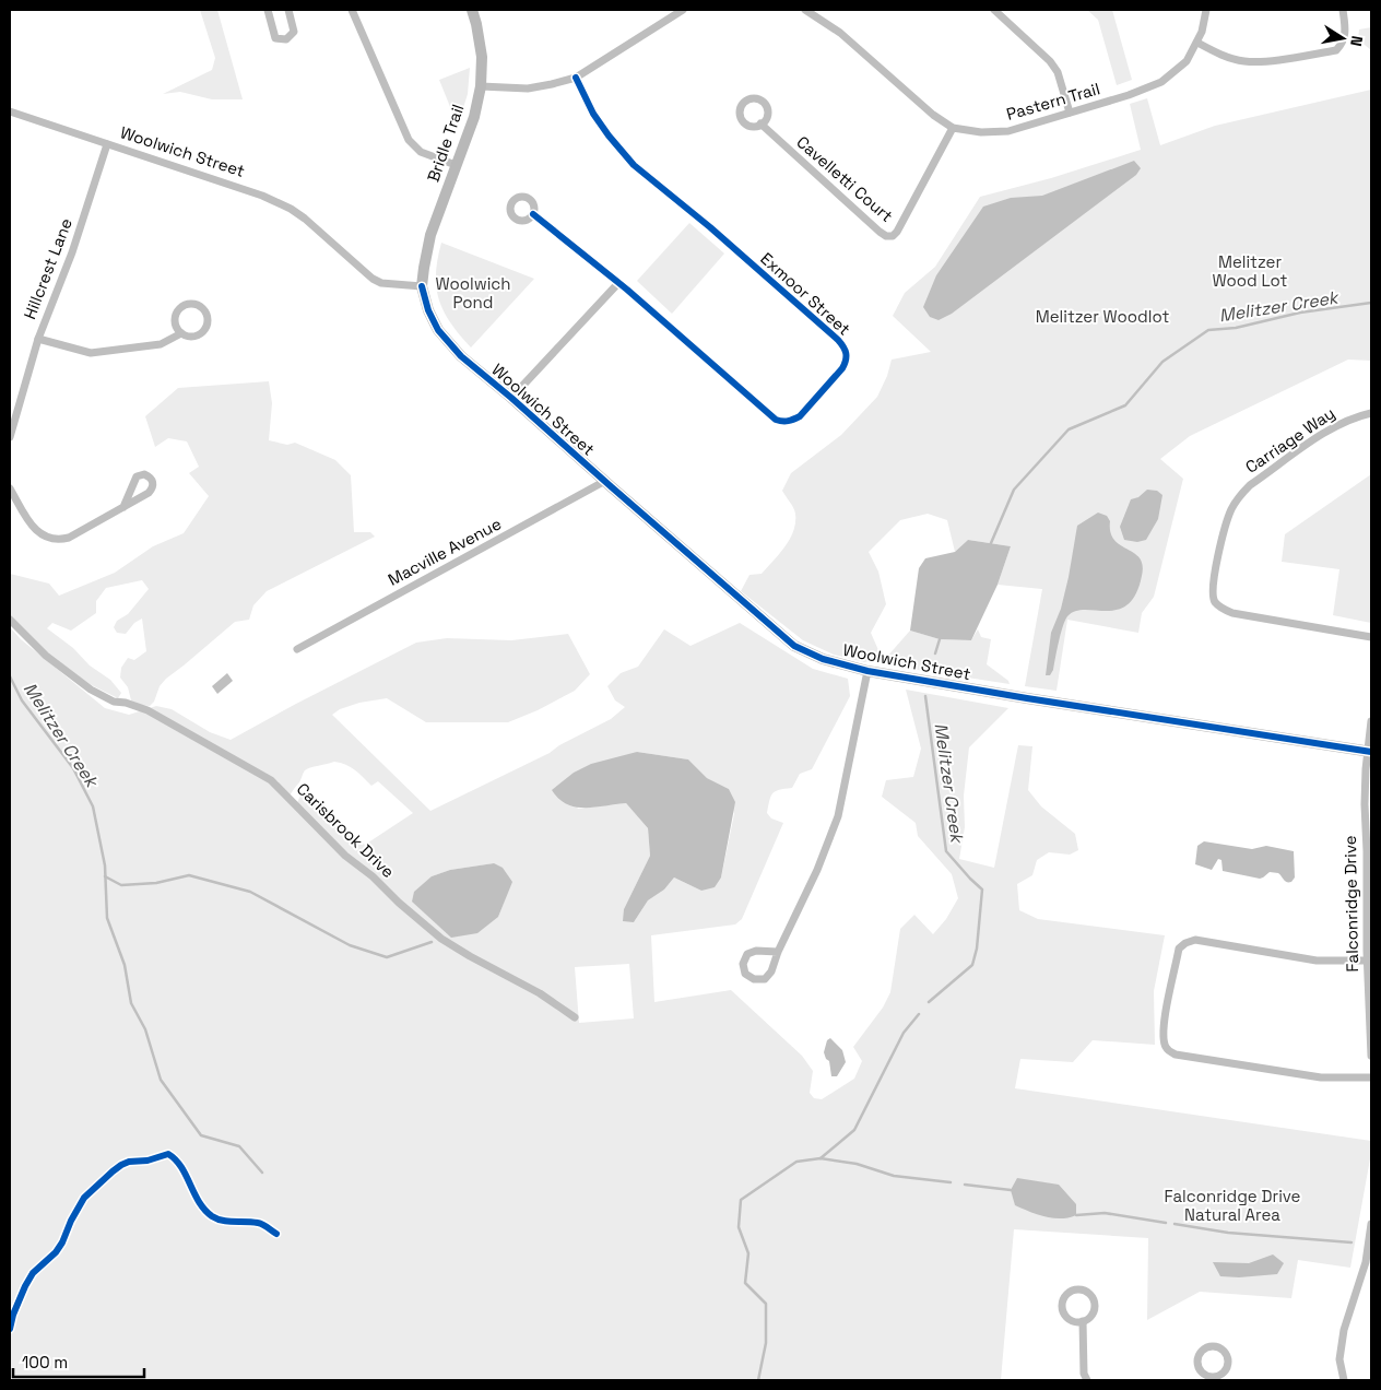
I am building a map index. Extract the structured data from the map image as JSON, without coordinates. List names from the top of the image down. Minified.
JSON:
{"streets":{"street":["Pastern Trail","Bridle Trail","Woolwich Street","Cavelletti Court","Hillcrest Lane","Exmoor Street","Carriage Way","Macville Avenue","Carisbrook Drive","Falconridge Drive"]},"crossings":[["Pastern Trail","Cavelletti Court"],["Bridle Trail","Woolwich Street"],["Woolwich Street","Hillcrest Lane"],["Woolwich Street","Macville Avenue"],["Woolwich Street","Falconridge Drive"]],"water":["Melitzer Creek"],"parks":["Melitzer Wood Lot","Woolwich Pond","Melitzer Woodlot","Falconridge Drive Natural Area"],"scale_bar":"100 m","north":"right"}
